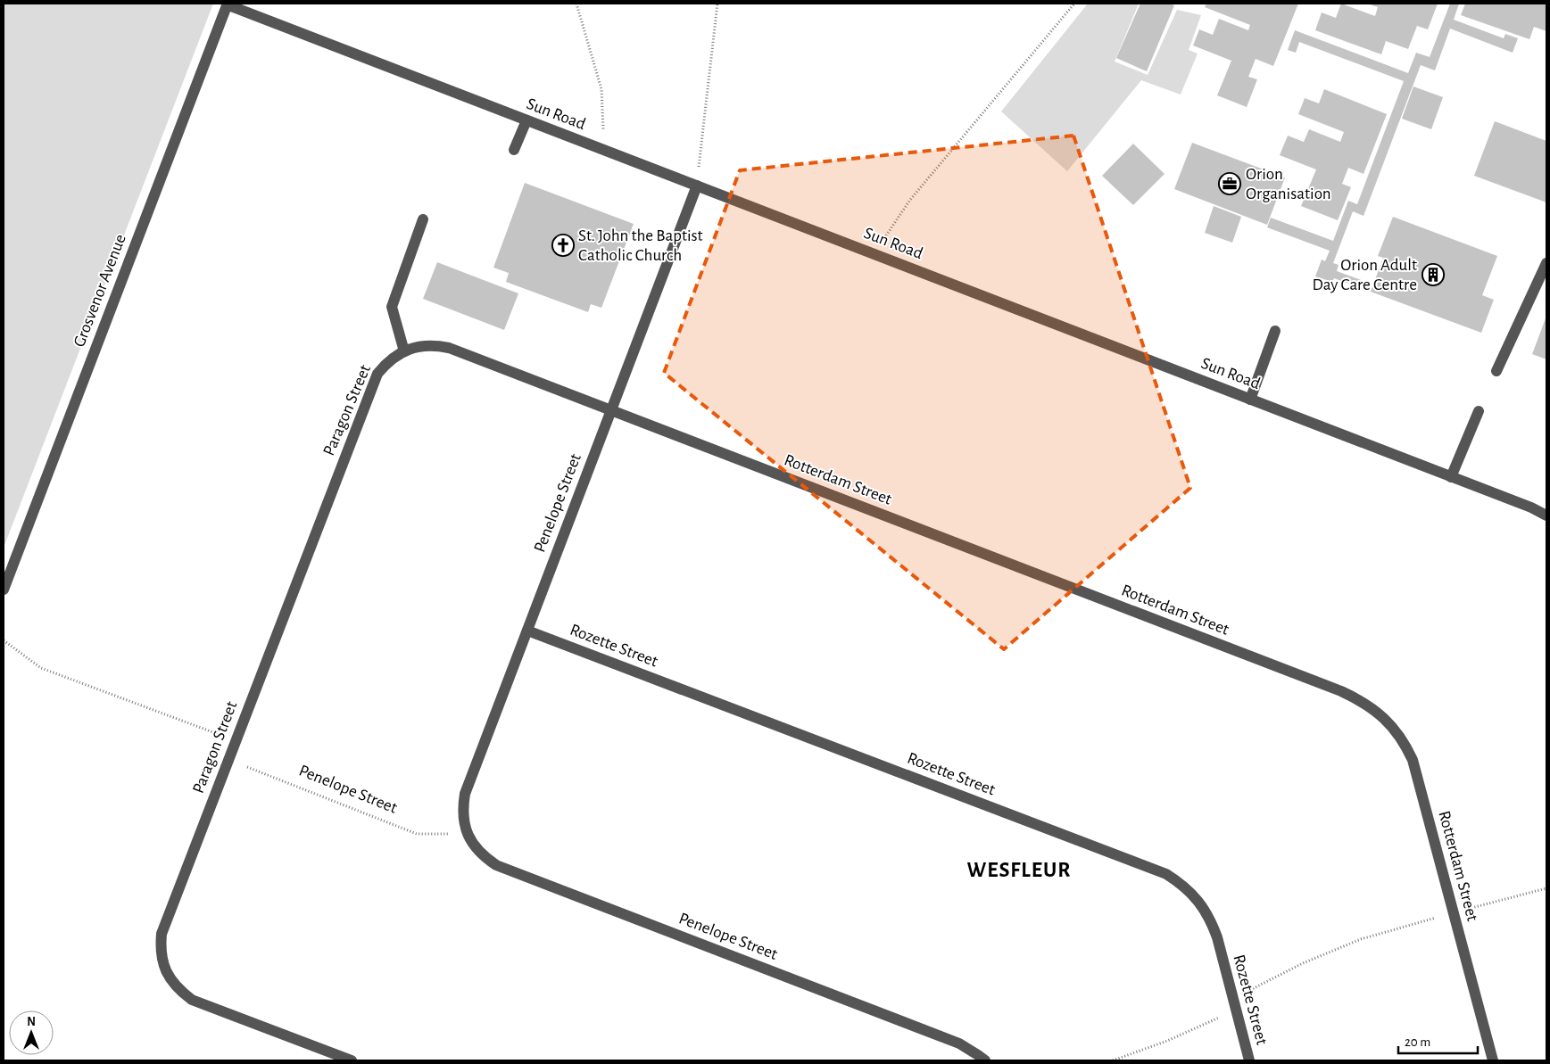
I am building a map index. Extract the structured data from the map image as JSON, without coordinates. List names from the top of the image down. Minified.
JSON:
{"streets":{"street":["Sun Road","Grosvenor Avenue","Paragon Street","Rotterdam Street","Penelope Street","Rozette Street"]},"crossings":[["Sun Road","Grosvenor Avenue"],["Sun Road","Penelope Street"],["Paragon Street","Rotterdam Street"],["Paragon Street","Penelope Street"],["Rotterdam Street","Penelope Street"],["Penelope Street","Rozette Street"]],"districts":["WESFLEUR"],"places":{"office":["Orion Organisation"],"church":["St. John the Baptist Catholic Church"],"building":["Orion Adult Day Care Centre"]},"scale_bar":"20 m","north":"top"}
